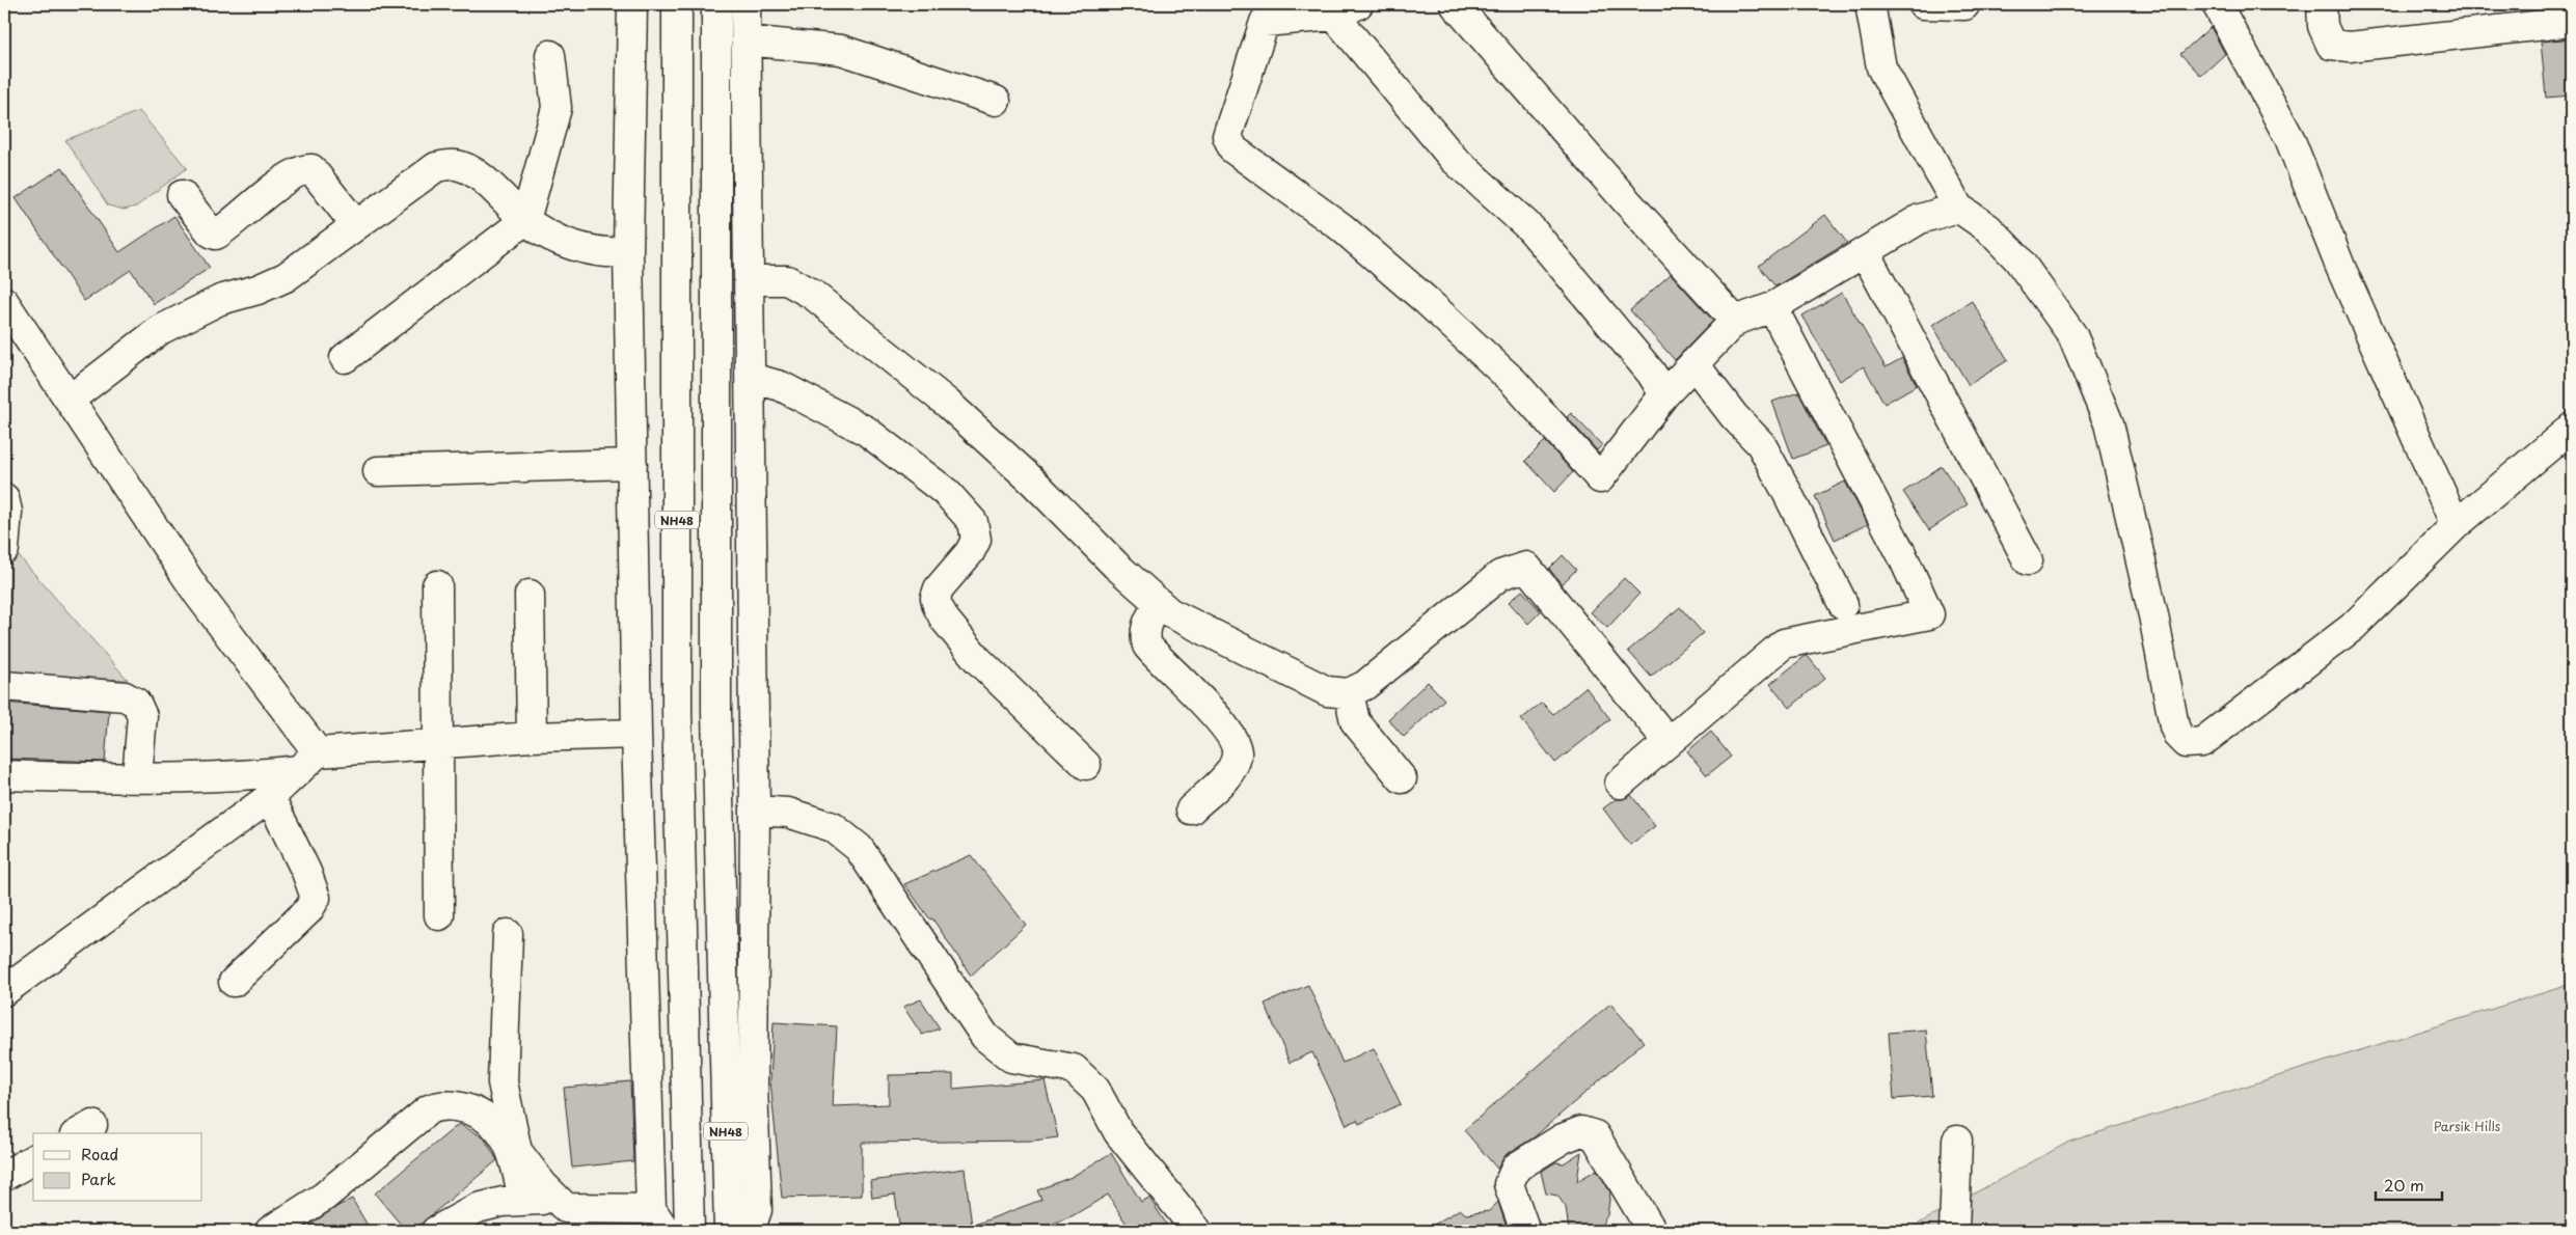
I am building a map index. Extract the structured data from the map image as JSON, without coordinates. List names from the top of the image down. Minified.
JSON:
{"streets":{"main road":["NH48"]},"parks":["Parsik Hills"],"legend":["Road","Park"],"scale_bar":"20 m"}
